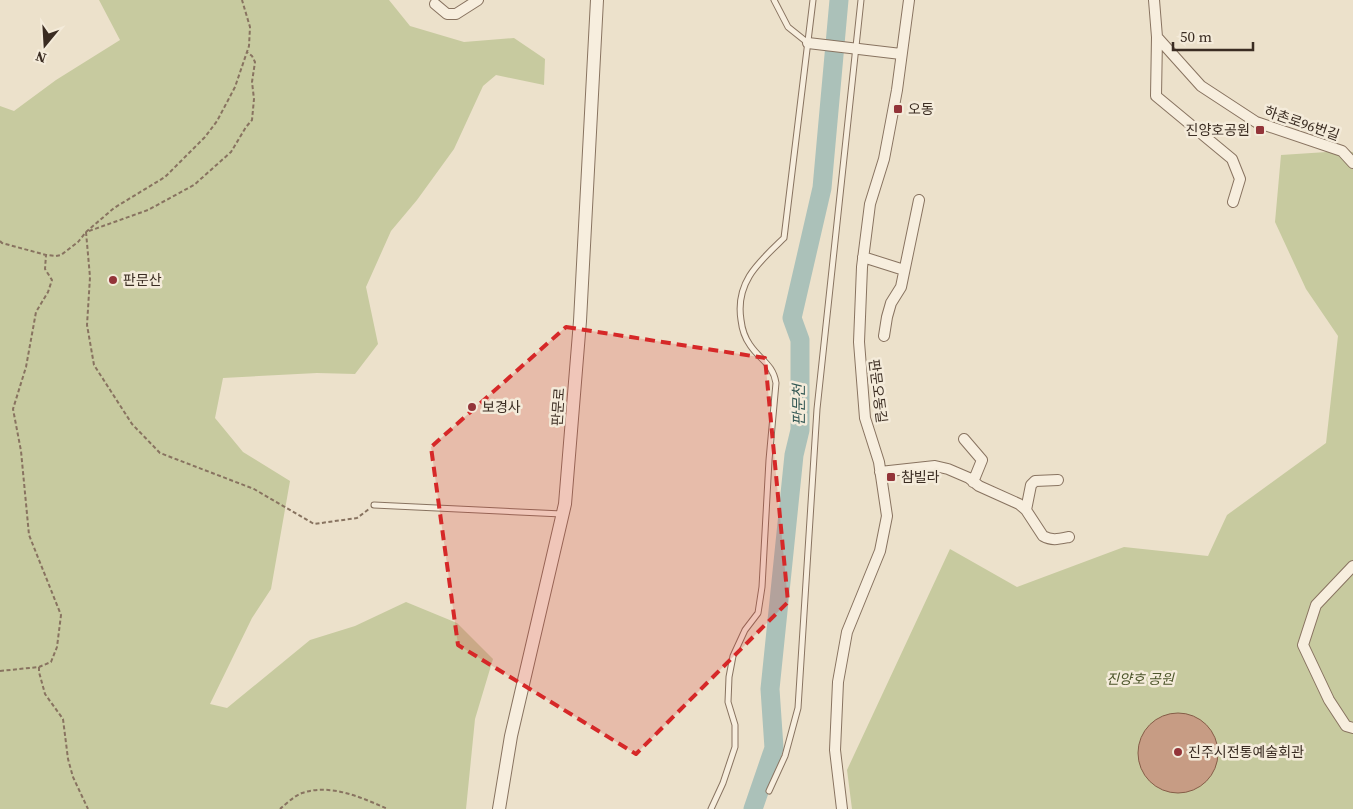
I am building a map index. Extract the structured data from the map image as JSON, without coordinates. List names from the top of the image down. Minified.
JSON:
{"streets":{"street":["하촌로96번길","판문오동길","판문로"]},"water":["판문천"],"parks":["진양호 공원"],"places":{"transit":["오동","진양호공원","참빌라"],"other":["판문산","보경사","진주시전통예술회관"]},"scale_bar":"50 m","north":"bottom"}
